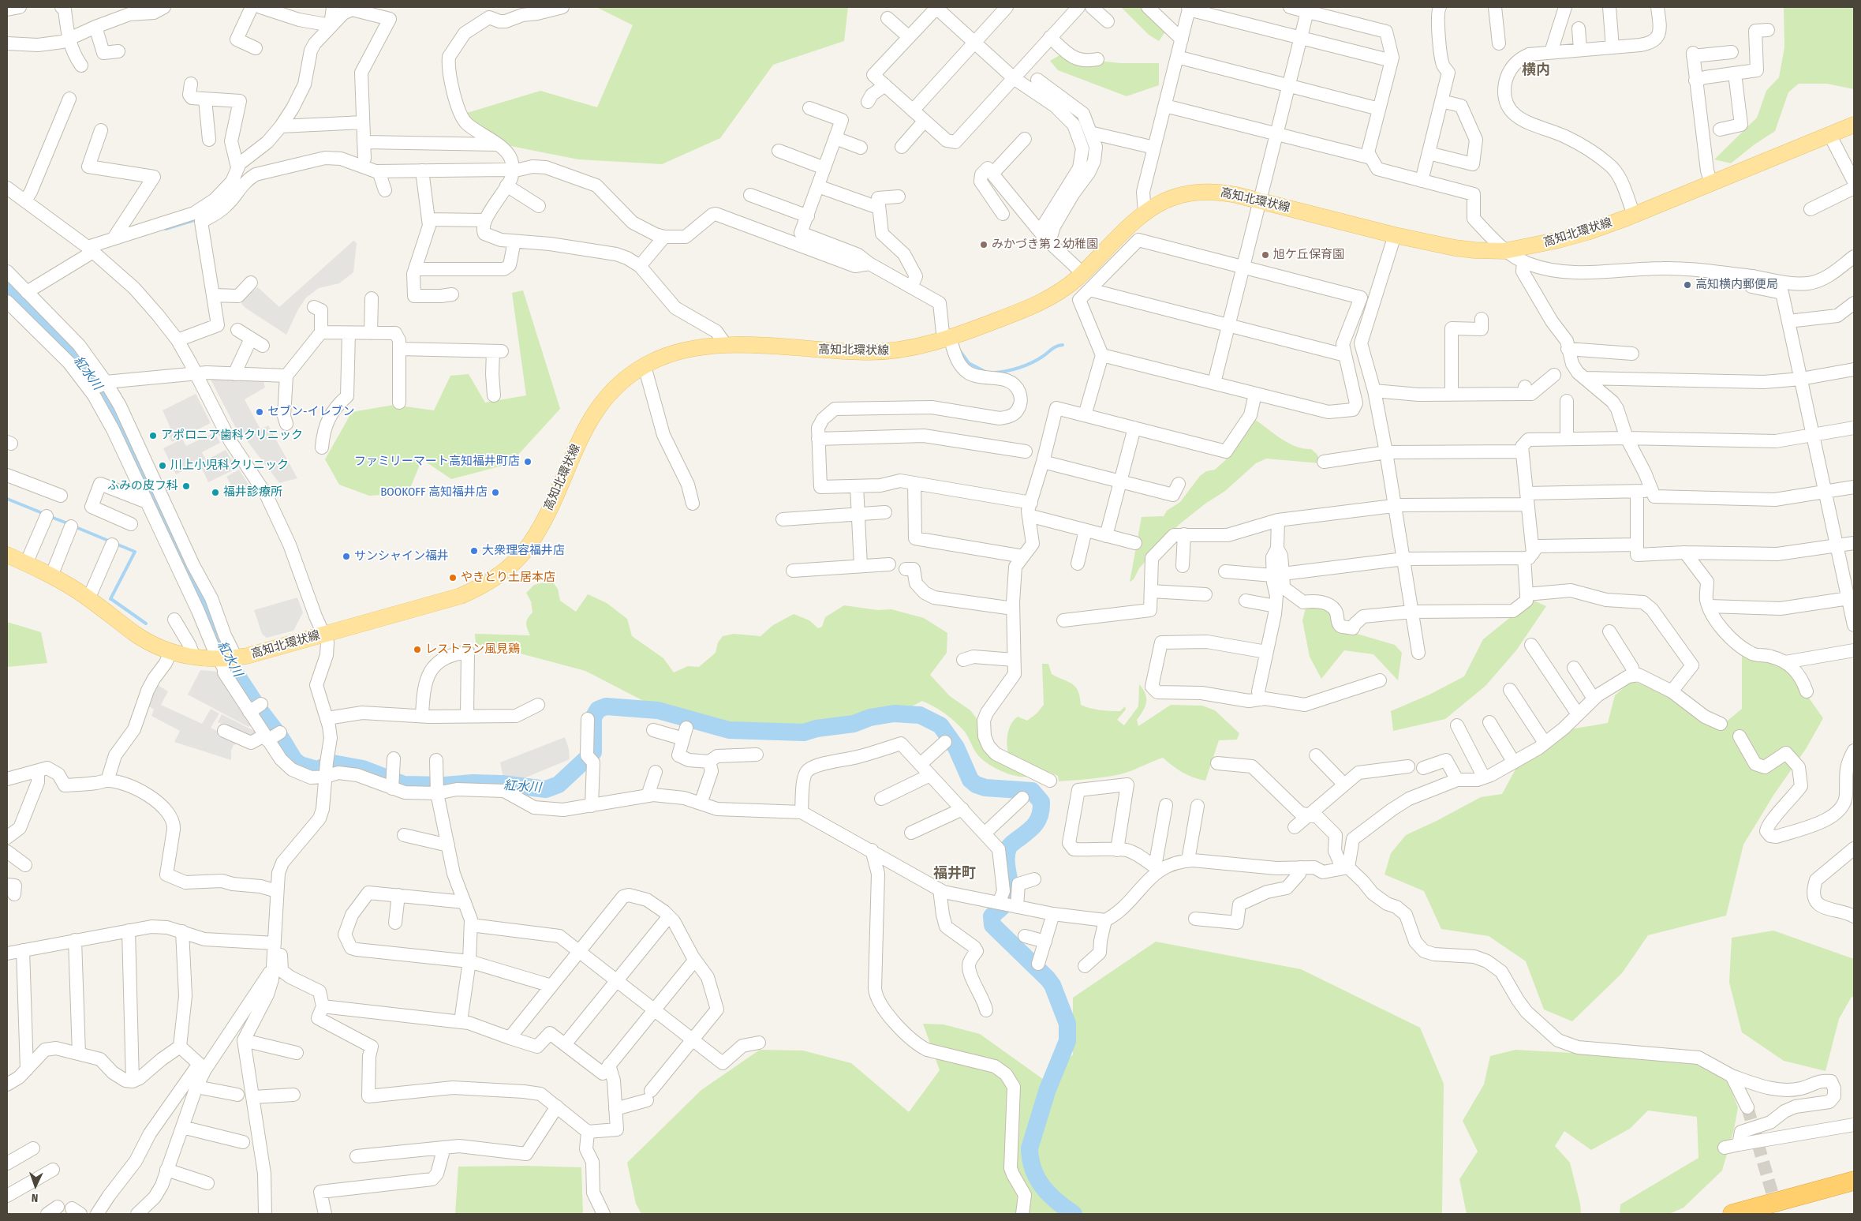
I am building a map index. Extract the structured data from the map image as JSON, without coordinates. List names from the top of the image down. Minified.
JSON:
{"streets":{"main road":["高知北環状線"]},"districts":["横内","福井町"],"water":["紅水川"],"places":["みかづき第２幼稚園","旭ケ丘保育園","高知横内郵便局","セブン-イレブン","アポロニア歯科クリニック","ファミリーマート高知福井町店","川上小児科クリニック","ふみの皮フ科","福井診療所","BOOKOFF 高知福井店","大衆理容福井店","サンシャイン福井","やきとり土居本店","レストラン風見鶏"],"north":"bottom"}
